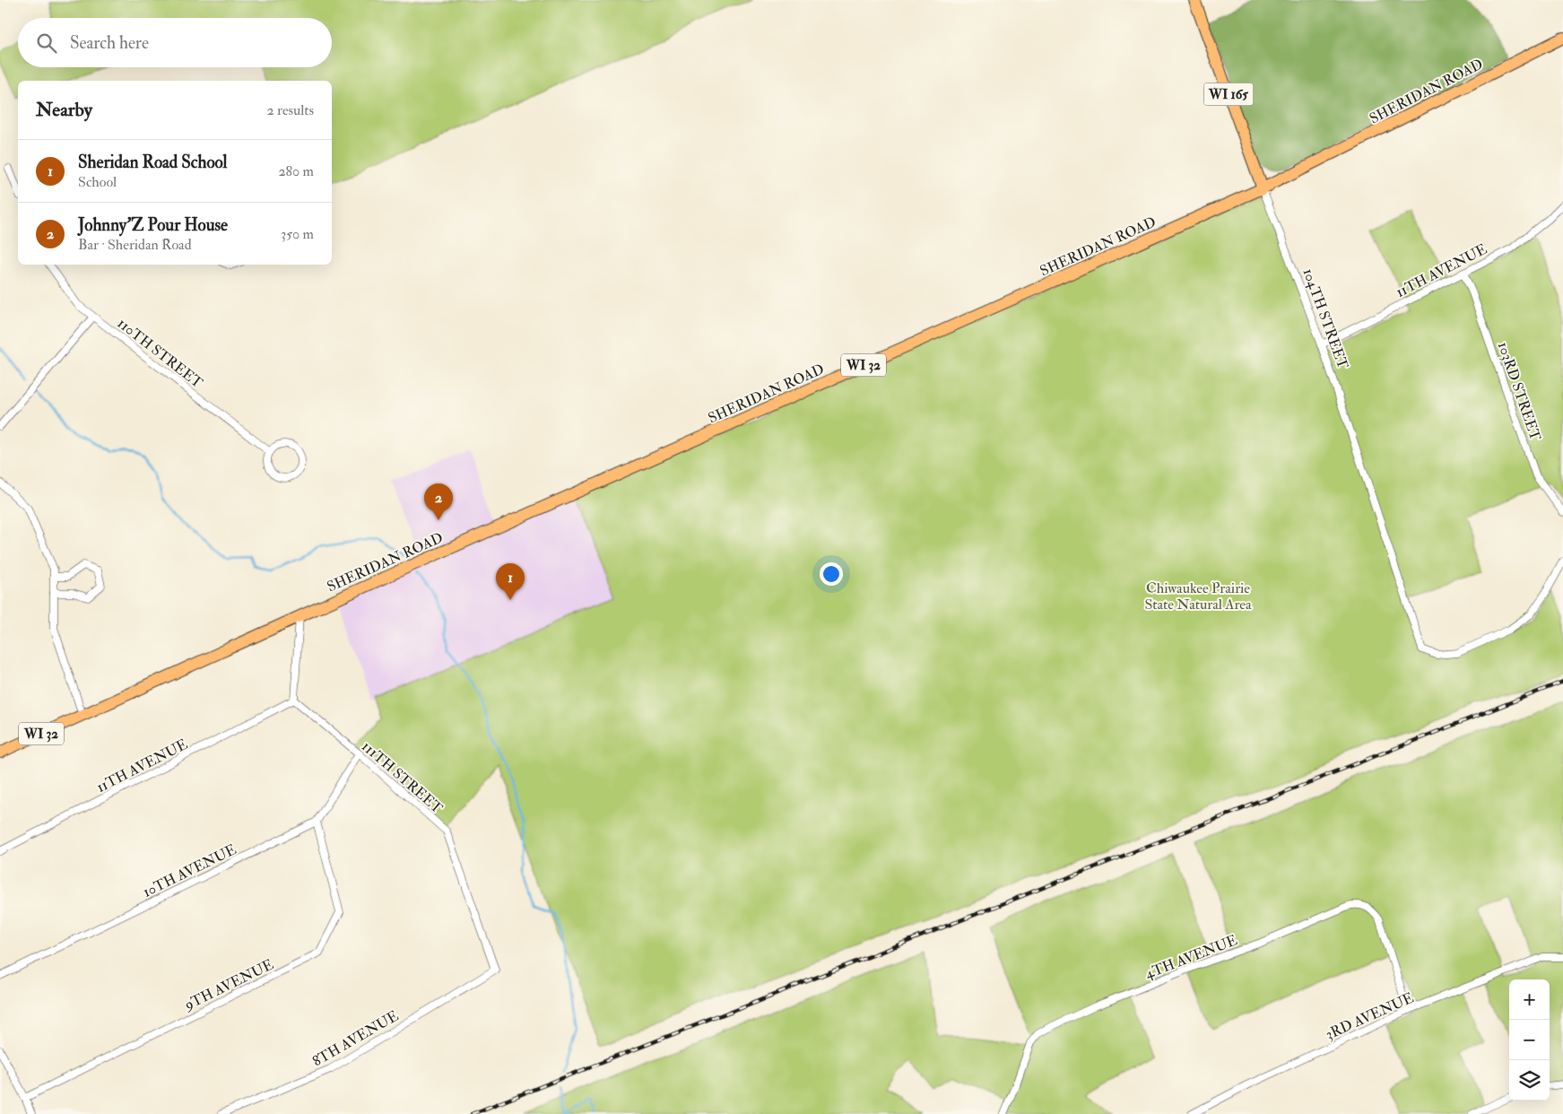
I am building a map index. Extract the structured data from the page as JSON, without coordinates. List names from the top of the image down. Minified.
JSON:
{"streets":{"main road":["SHERIDAN ROAD","WI 165","104TH STREET","WI 32"],"street":["11TH AVENUE","110TH STREET","103RD STREET","111TH STREET","10TH AVENUE","4TH AVENUE","9TH AVENUE","3RD AVENUE","8TH AVENUE"]},"crossings":[["SHERIDAN ROAD","104TH STREET"],["11TH AVENUE","104TH STREET"],["11TH AVENUE","103RD STREET"],["11TH AVENUE","111TH STREET"],["111TH STREET","8TH AVENUE"],["10TH AVENUE","9TH AVENUE"],["4TH AVENUE","3RD AVENUE"]],"parks":["Chiwaukee Prairie State Natural Area"],"page":{"search":"Search here","heading":["Nearby","2 results"],"list":[{"mark":"1","name":"Sheridan Road School","note":"School","value":"280 m"},{"mark":"2","name":"Johnny'Z Pour House","note":"Bar · Sheridan Road","value":"350 m"}],"pins":["2","1"],"map_buttons":["+","−"]}}
